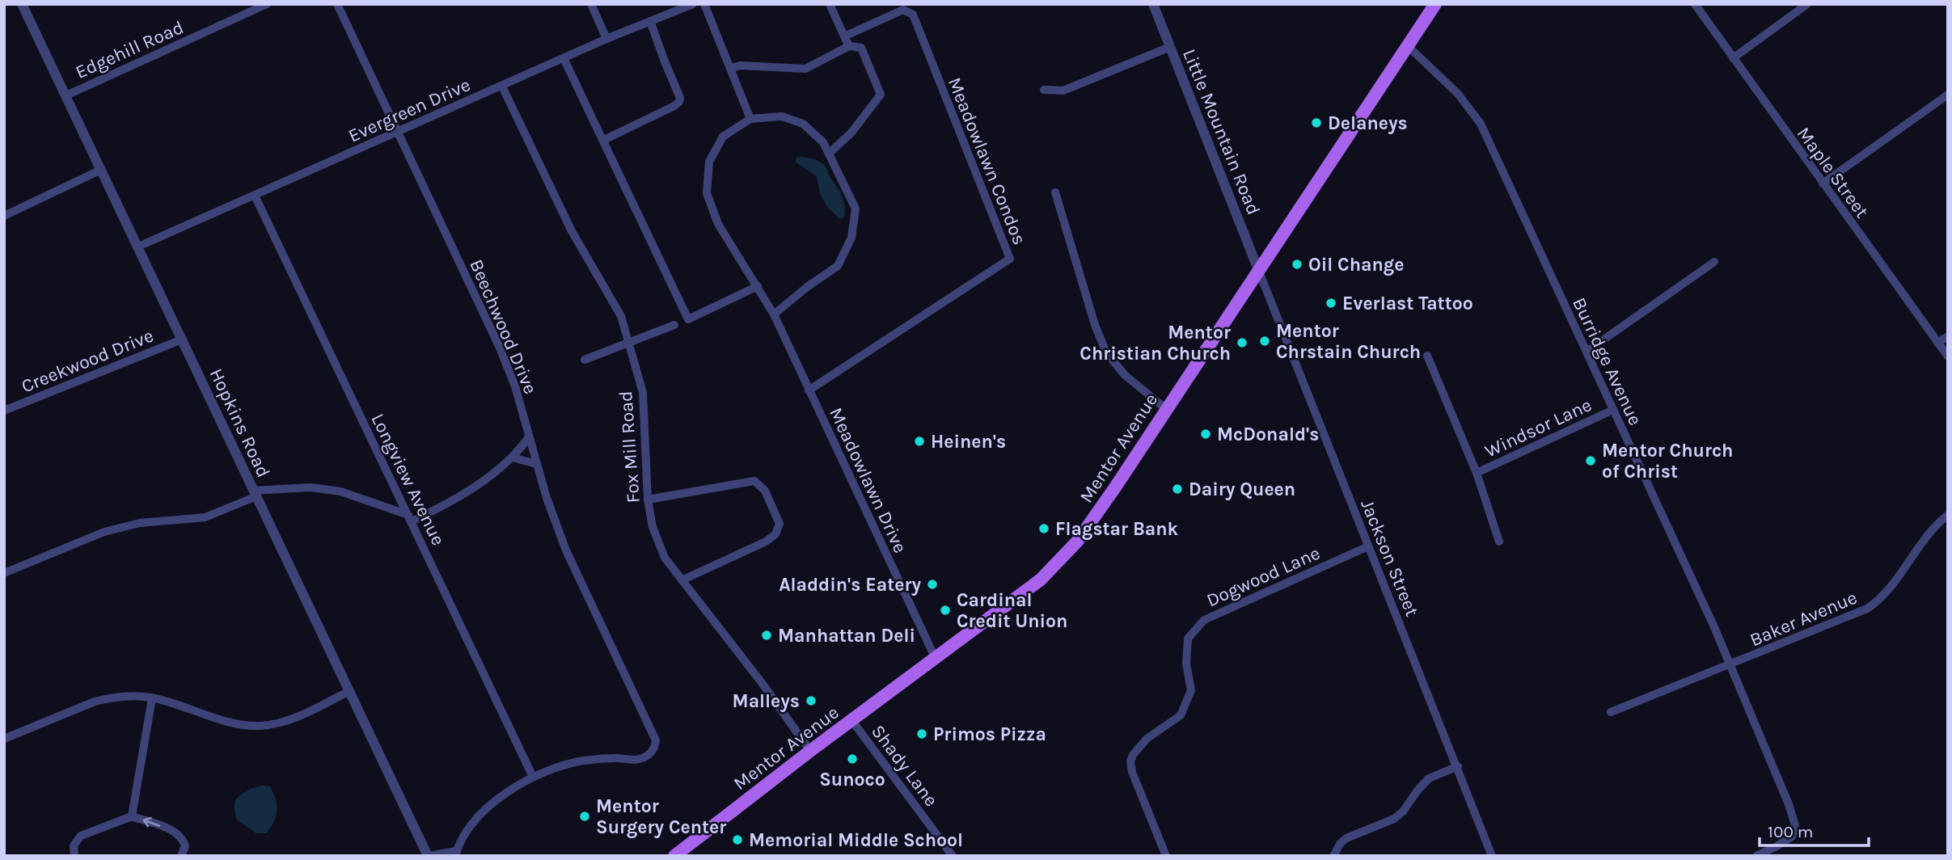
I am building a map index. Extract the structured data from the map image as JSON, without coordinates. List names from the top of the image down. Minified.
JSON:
{"streets":{"main road":["Mentor Avenue"],"street":["Edgehill Road","Evergreen Drive","Little Mountain Road","Meadowlawn Condos","Maple Street","Beechwood Drive","Creekwood Drive","Burridge Avenue","Hopkins Road","Windsor Lane","Fox Mill Road","Longview Avenue","Meadowlawn Drive","Jackson Street","Dogwood Lane","Baker Avenue","Shady Lane"]},"crossings":[["Edgehill Road","Hopkins Road"],["Evergreen Drive","Beechwood Drive"],["Evergreen Drive","Hopkins Road"],["Evergreen Drive","Fox Mill Road"],["Evergreen Drive","Longview Avenue"],["Little Mountain Road","Mentor Avenue"],["Little Mountain Road","Jackson Street"],["Meadowlawn Condos","Meadowlawn Drive"],["Beechwood Drive","Longview Avenue"],["Creekwood Drive","Hopkins Road"],["Burridge Avenue","Windsor Lane"],["Burridge Avenue","Mentor Avenue"],["Burridge Avenue","Baker Avenue"],["Fox Mill Road","Mentor Avenue"],["Mentor Avenue","Meadowlawn Drive"],["Mentor Avenue","Jackson Street"],["Mentor Avenue","Shady Lane"],["Jackson Street","Dogwood Lane"]],"places":["Delaneys","Oil Change","Everlast Tattoo","Mentor Chrstain Church","Mentor Christian Church","McDonald's","Heinen's","Mentor Church of Christ","Dairy Queen","Flagstar Bank","Aladdin's Eatery","Cardinal Credit Union","Manhattan Deli","Malleys","Primos Pizza","Sunoco","Mentor Surgery Center","Memorial Middle School"],"scale_bar":"100 m"}
